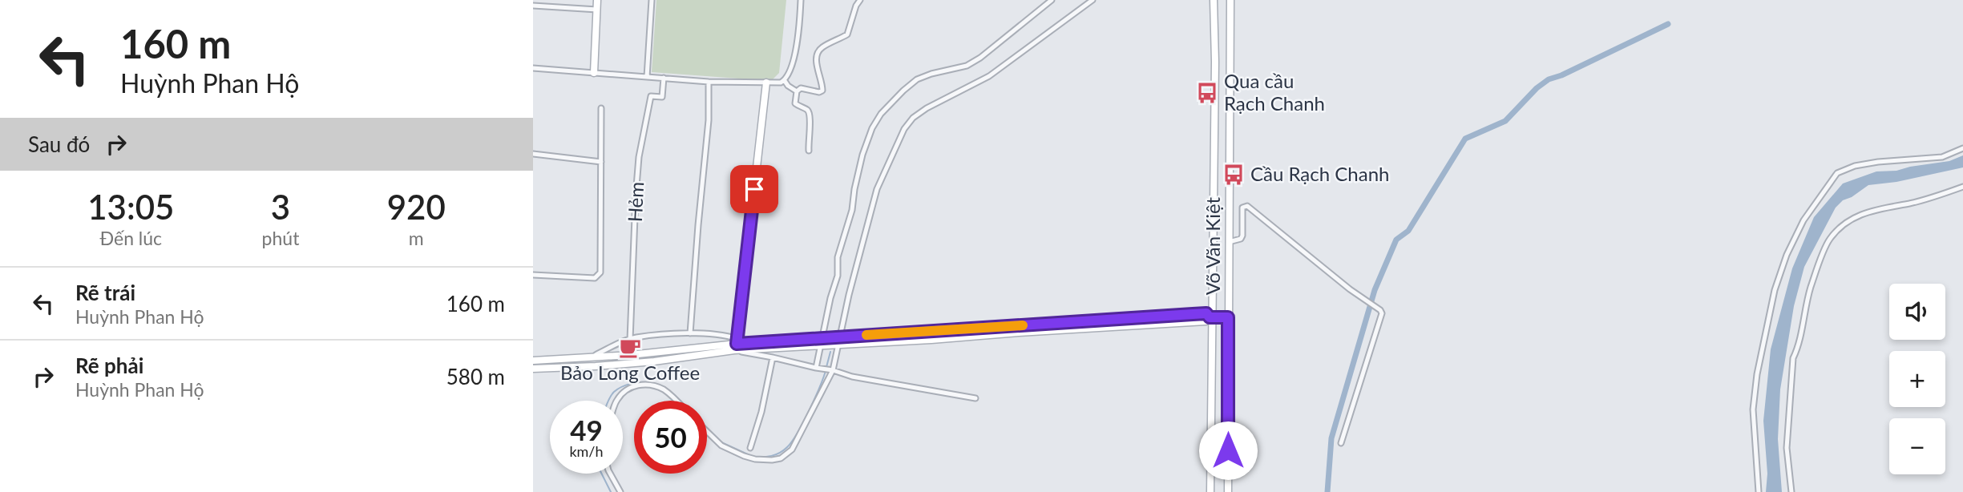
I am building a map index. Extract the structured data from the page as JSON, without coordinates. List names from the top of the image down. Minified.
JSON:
{"streets":{"street":["Hẻm","Võ Văn Kiệt"]},"places":{"bus stop":["Qua cầu Rạch Chanh","Cầu Rạch Chanh"],"cafe":["Bảo Long Coffee"]},"page":{"turn":["160 m","Huỳnh Phan Hộ"],"then":"Sau đó","eta":["13:05","Đến lúc","3","phút","920","m"],"list":[{"name":"Rẽ trái","note":"Huỳnh Phan Hộ","value":"160 m"},{"name":"Rẽ phải","note":"Huỳnh Phan Hộ","value":"580 m"}],"map_buttons":["+","−"],"speed":"49 km/h","limit":"50"}}
